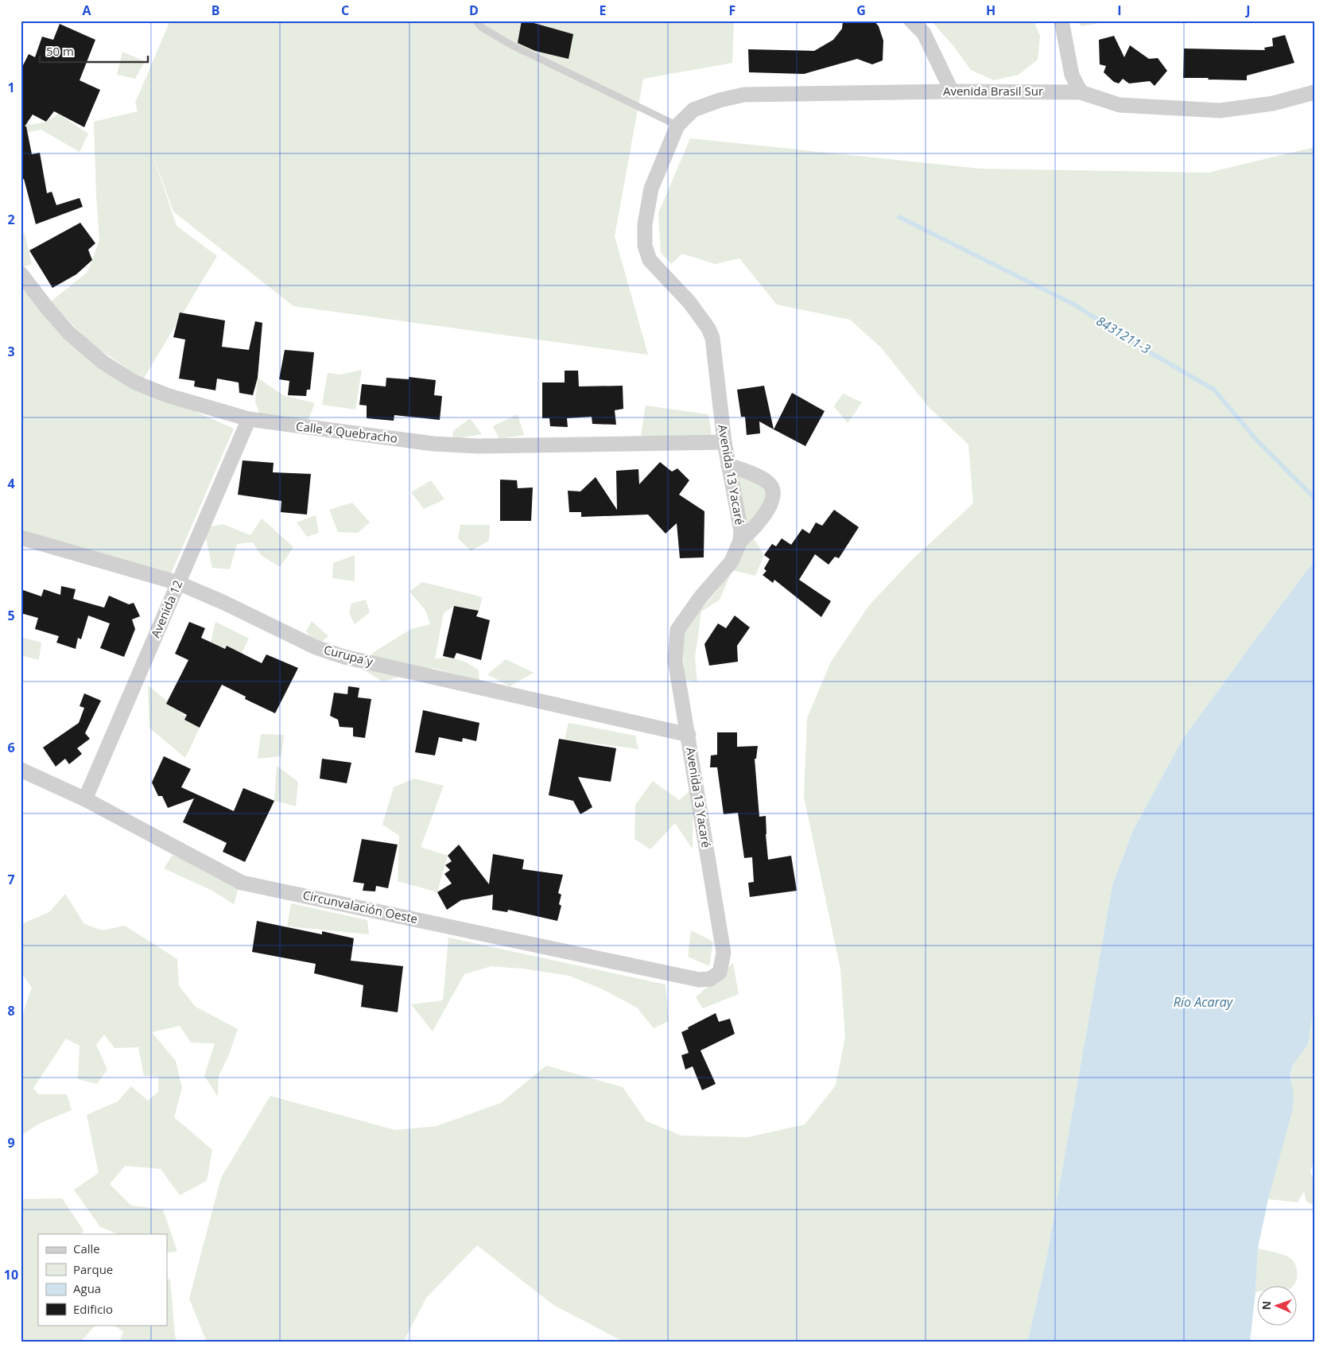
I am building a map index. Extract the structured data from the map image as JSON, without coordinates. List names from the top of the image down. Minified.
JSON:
{"streets":{"street":["Avenida Brasil Sur","Calle 4 Quebracho","Avenida 13 Yacaré","Avenida 12","Curupa´y","Circunvalación Oeste"]},"crossings":[["Avenida Brasil Sur","Avenida 13 Yacaré"],["Calle 4 Quebracho","Avenida 13 Yacaré"],["Calle 4 Quebracho","Avenida 12"],["Avenida 13 Yacaré","Curupa´y"],["Avenida 13 Yacaré","Circunvalación Oeste"],["Avenida 12","Curupa´y"],["Avenida 12","Circunvalación Oeste"]],"water":["8431211-3","Río Acaray"],"legend":["Calle","Parque","Agua","Edificio"],"scale_bar":"50 m","north":"left","grid":{"columns":["A","B","C","D","E","F","G","H","I","J"],"rows":["1","2","3","4","5","6","7","8","9","10"]}}
